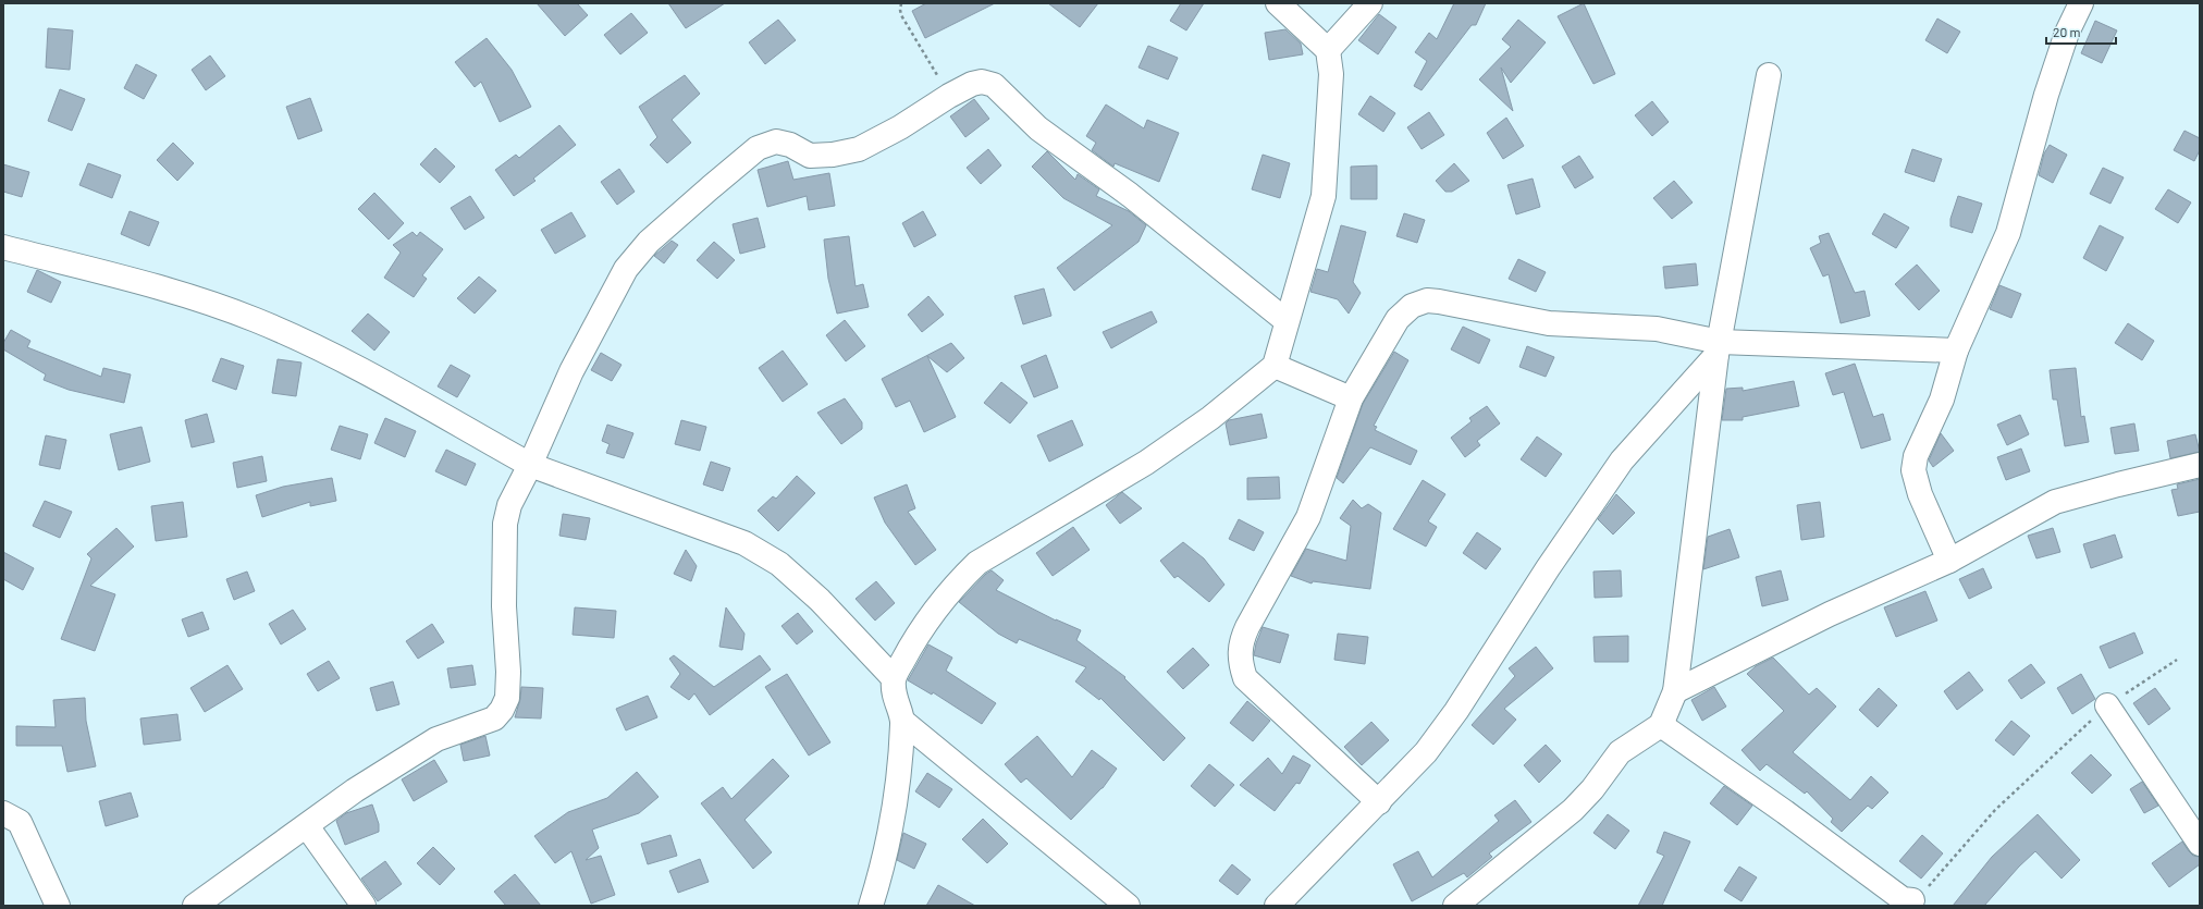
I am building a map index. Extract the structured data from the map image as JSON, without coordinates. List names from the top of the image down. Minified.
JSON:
{"scale_bar":"20 m"}
